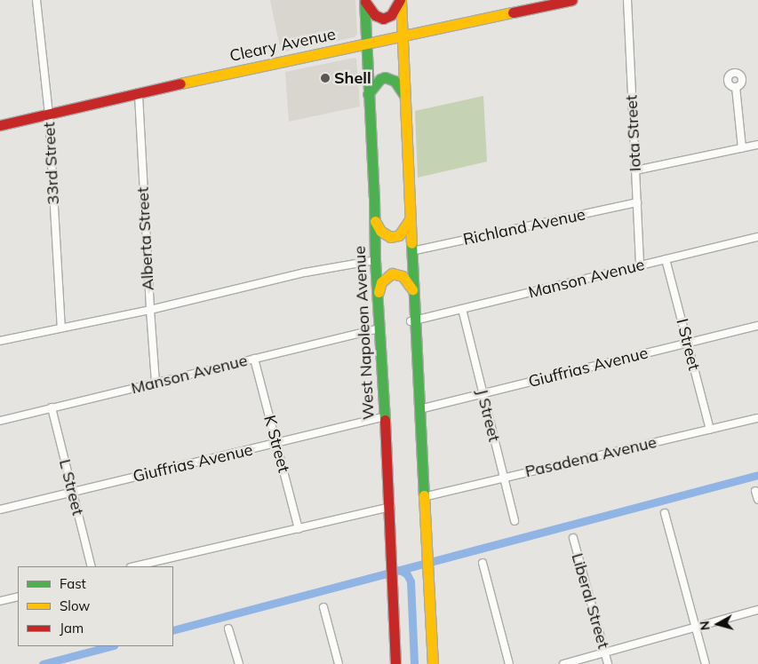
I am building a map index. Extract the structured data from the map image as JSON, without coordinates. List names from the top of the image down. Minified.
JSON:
{"streets":{"main road":["Cleary Avenue","West Napoleon Avenue"],"street":["Iota Street","33rd Street","Richland Avenue","Alberta Street","Manson Avenue","I Street","Giuffrias Avenue","J Street","K Street","Pasadena Avenue","L Street","Liberal Street"]},"crossings":[["Cleary Avenue","33rd Street"],["Cleary Avenue","Alberta Street"],["Cleary Avenue","West Napoleon Avenue"],["Iota Street","Richland Avenue"],["Iota Street","Manson Avenue"],["Alberta Street","Manson Avenue"],["Manson Avenue","West Napoleon Avenue"],["Manson Avenue","I Street"],["Manson Avenue","J Street"],["Manson Avenue","K Street"],["Manson Avenue","L Street"],["West Napoleon Avenue","Giuffrias Avenue"],["I Street","Giuffrias Avenue"],["I Street","Pasadena Avenue"],["Giuffrias Avenue","J Street"],["Giuffrias Avenue","K Street"],["Giuffrias Avenue","L Street"],["J Street","Pasadena Avenue"]],"places":["Shell"],"legend":["Fast","Slow","Jam"],"north":"left"}
